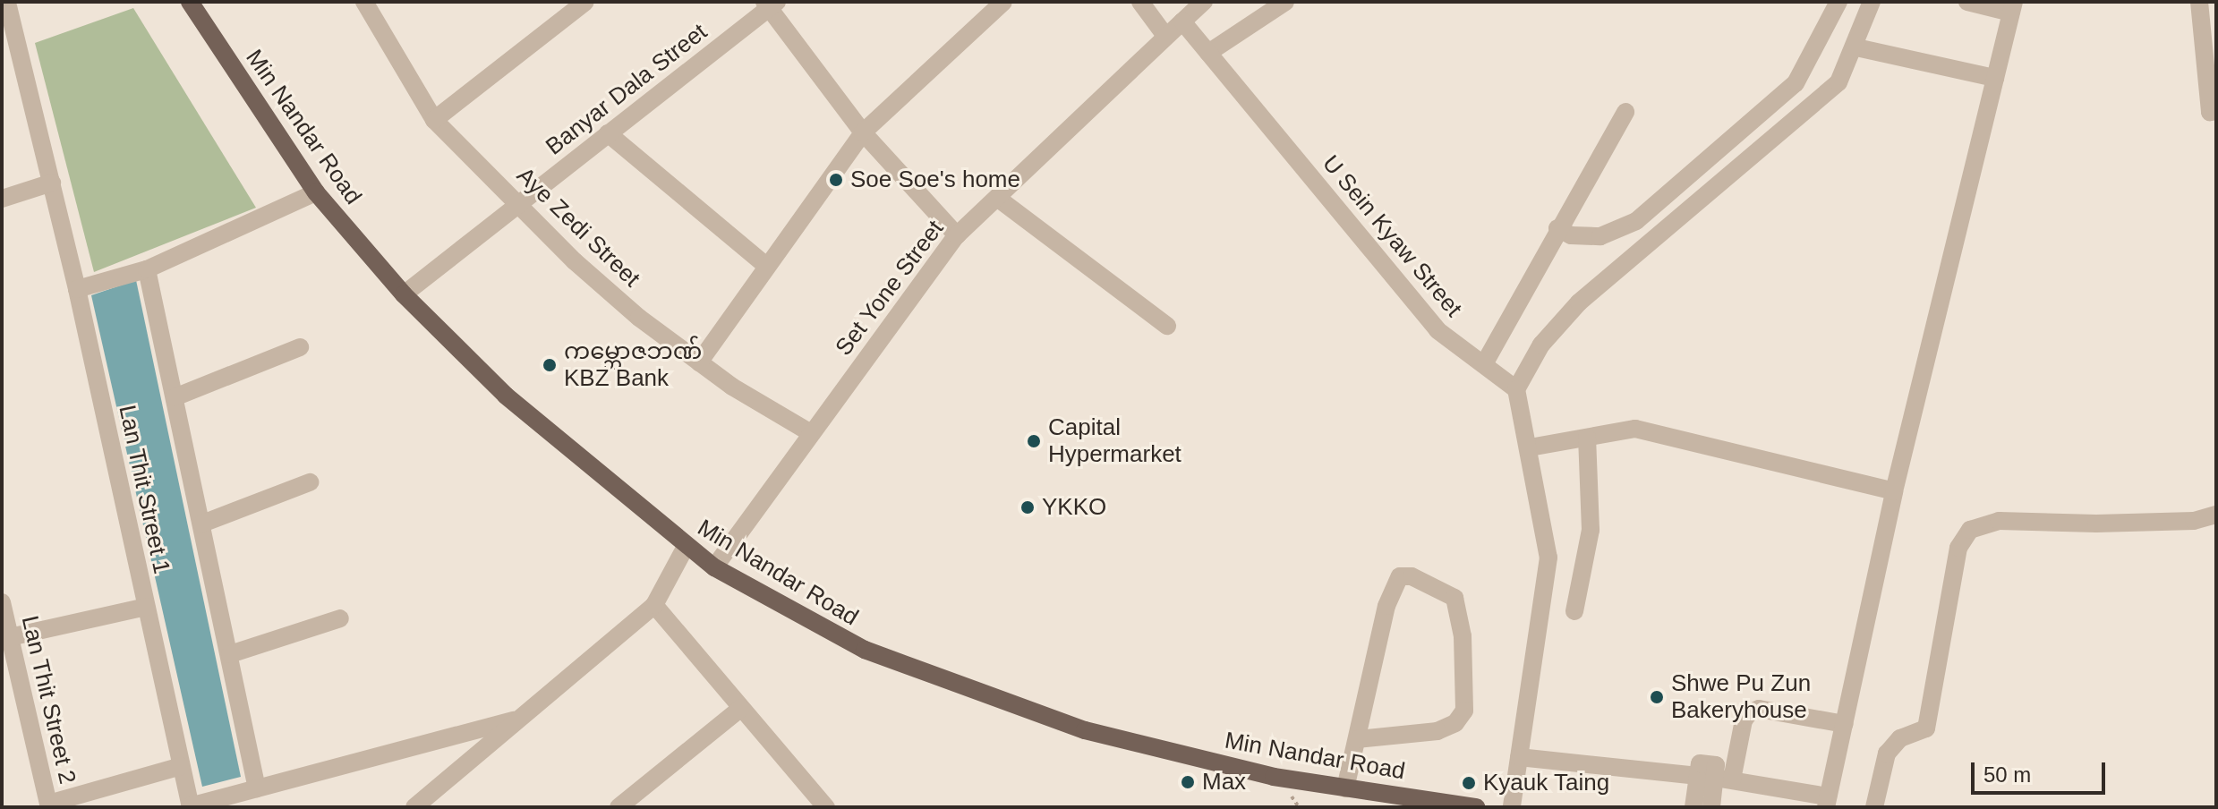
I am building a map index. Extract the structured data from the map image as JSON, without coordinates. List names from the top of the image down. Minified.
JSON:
{"streets":{"main road":["Min Nandar Road"],"street":["Banyar Dala Street","Aye Zedi Street","U Sein Kyaw Street","Set Yone Street","Lan Thit Street 1","Lan Thit Street 2"]},"crossings":[["Banyar Dala Street","Min Nandar Road"],["Banyar Dala Street","Aye Zedi Street"],["Min Nandar Road","Set Yone Street"],["Aye Zedi Street","Set Yone Street"]],"places":["Soe Soe's home","ကမ္ဘောဇဘဏ် KBZ Bank","Capital Hypermarket","YKKO","Shwe Pu Zun Bakeryhouse","Max","Kyauk Taing"],"scale_bar":"50 m"}
